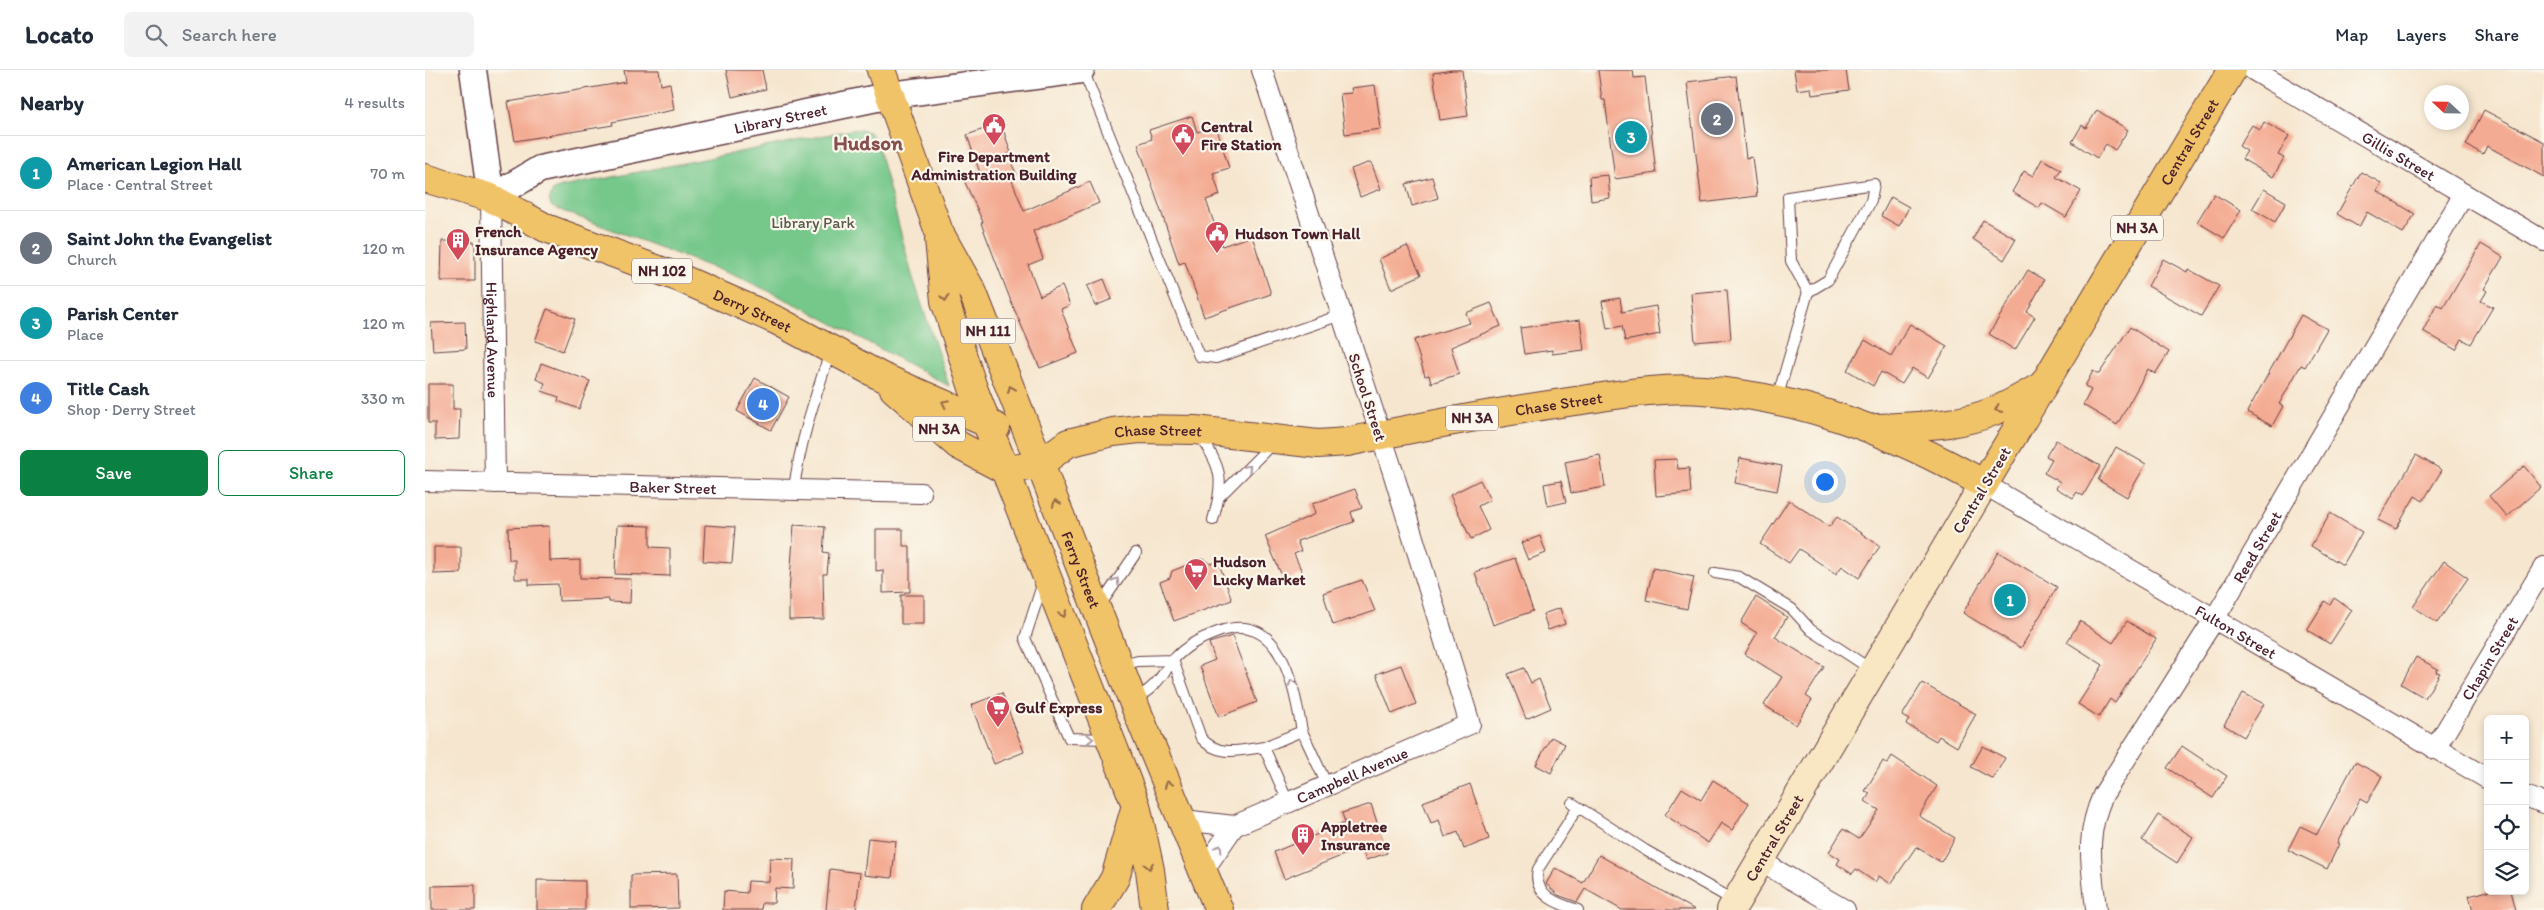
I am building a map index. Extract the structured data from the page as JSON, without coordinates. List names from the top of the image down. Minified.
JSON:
{"streets":{"main road":["Central Street","NH 3A","NH 102","Derry Street","NH 111","Chase Street","Ferry Street"],"street":["Library Street","Gillis Street","Highland Avenue","School Street","Baker Street","Reed Street","Fulton Street","Chapin Street","Campbell Avenue"]},"crossings":[["Library Street","Derry Street"],["Library Street","Highland Avenue"],["Library Street","Ferry Street"],["Central Street","NH 3A"],["Central Street","Chase Street"],["Central Street","Fulton Street"],["Gillis Street","Reed Street"],["NH 3A","Derry Street"],["NH 3A","Chase Street"],["NH 3A","Ferry Street"],["Derry Street","Highland Avenue"],["Derry Street","Chase Street"],["Derry Street","Ferry Street"],["Highland Avenue","Baker Street"],["School Street","Chase Street"],["School Street","Campbell Avenue"],["Chase Street","Ferry Street"],["Chase Street","Fulton Street"],["Reed Street","Fulton Street"],["Fulton Street","Chapin Street"]],"districts":["Hudson"],"parks":["Library Park"],"places":{"public building":["Fire Department Administration Building","Central Fire Station","Hudson Town Hall"],"building":["French Insurance Agency","Appletree Insurance"],"supermarket":["Hudson Lucky Market","Gulf Express"]},"north":"left","page":{"header":"Locato","search":"Search here","nav":["Map","Layers","Share"],"heading":["Nearby","4 results"],"pins":["2","3","4","1"],"list":[{"mark":"1","name":"American Legion Hall","note":"Place · Central Street","value":"70 m"},{"mark":"2","name":"Saint John the Evangelist","note":"Church","value":"120 m"},{"mark":"3","name":"Parish Center","note":"Place","value":"120 m"},{"mark":"4","name":"Title Cash","note":"Shop · Derry Street","value":"330 m"}],"buttons":["Save","Share"],"map_buttons":["+","−"]}}
